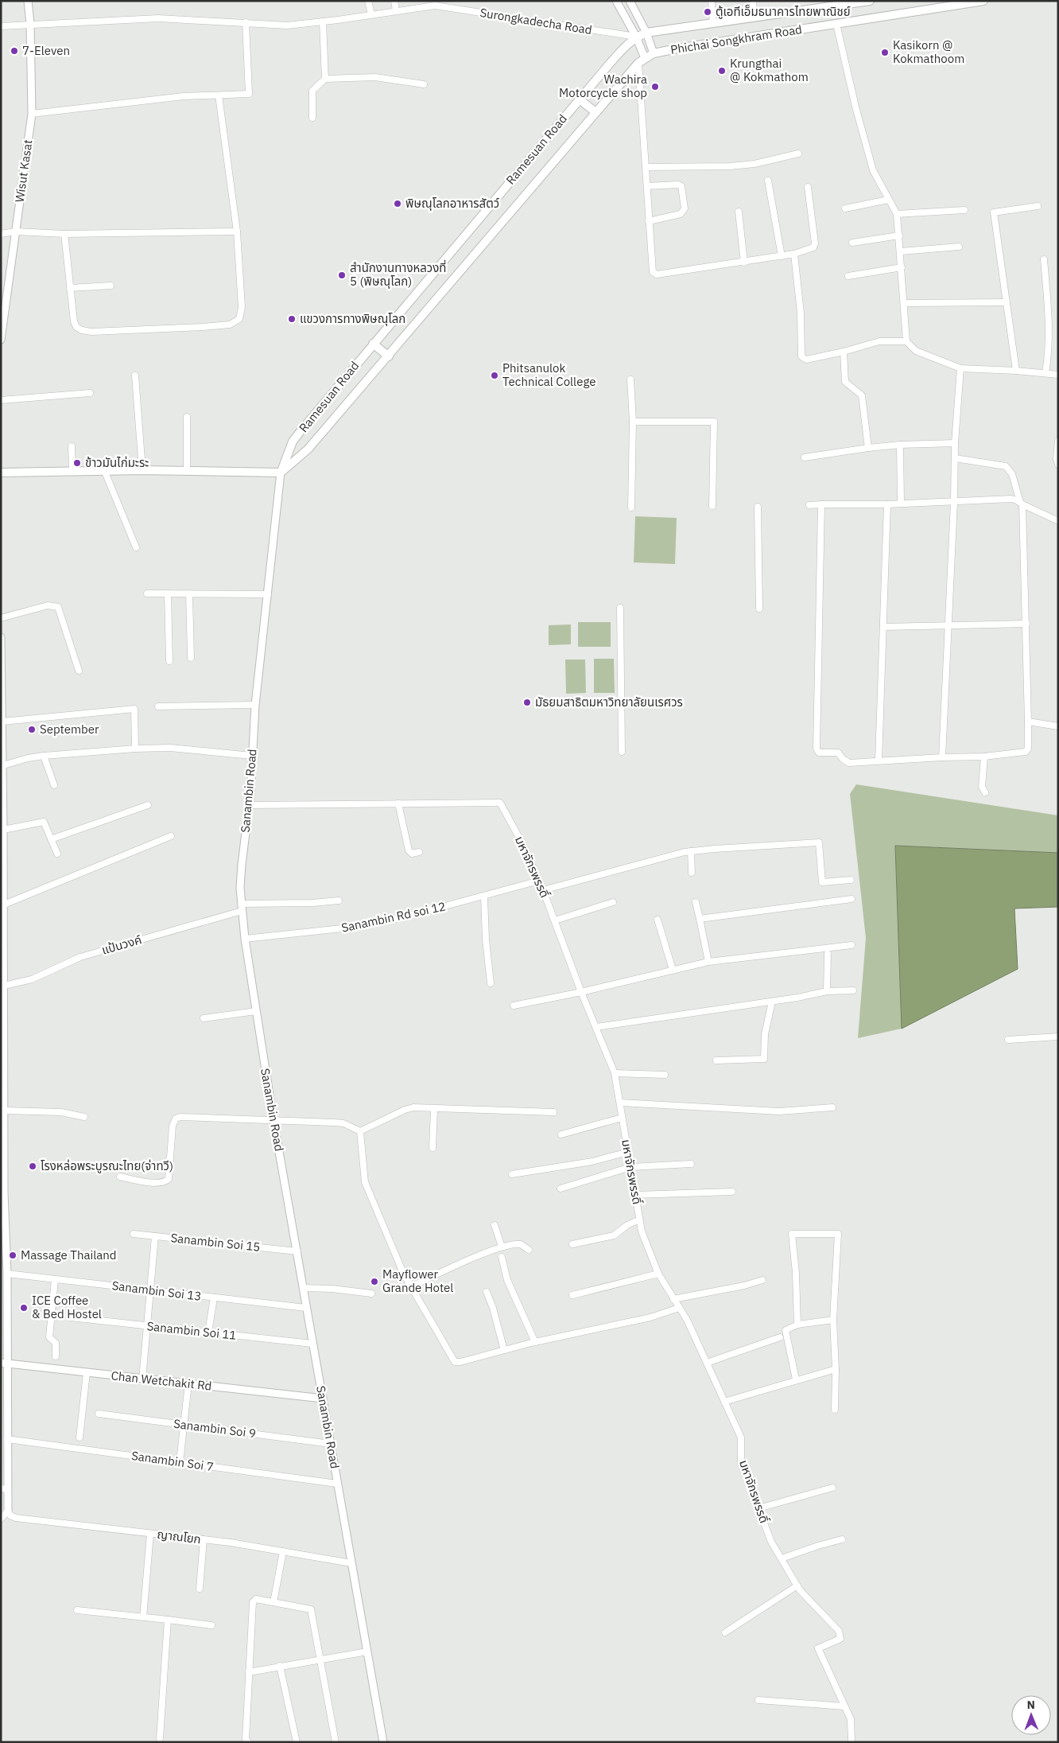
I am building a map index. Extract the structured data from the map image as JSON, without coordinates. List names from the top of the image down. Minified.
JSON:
{"streets":{"main road":["Phichai Songkhram Road","Ramesuan Road"],"street":["Surongkadecha Road","Wisut Kasat","Sanambin Road","มหาจักรพรรดิ์","Sanambin Rd soi 12","แป้นวงค์","Sanambin Soi 15","Sanambin Soi 13","Sanambin Soi 11","Chan Wetchakit Rd","Sanambin Soi 9","Sanambin Soi 7","ญาณโยก"]},"crossings":[["Surongkadecha Road","Phichai Songkhram Road"],["Surongkadecha Road","Ramesuan Road"],["Surongkadecha Road","Wisut Kasat"],["Phichai Songkhram Road","Ramesuan Road"],["Ramesuan Road","Sanambin Road"],["Sanambin Road","มหาจักรพรรดิ์"],["Sanambin Road","Sanambin Rd soi 12"],["Sanambin Road","แป้นวงค์"],["Sanambin Road","Sanambin Soi 15"],["Sanambin Road","Sanambin Soi 13"],["Sanambin Road","Sanambin Soi 11"],["Sanambin Road","Chan Wetchakit Rd"],["Sanambin Road","Sanambin Soi 9"],["Sanambin Road","Sanambin Soi 7"],["Sanambin Road","ญาณโยก"],["มหาจักรพรรดิ์","Sanambin Rd soi 12"]],"places":["ตู้เอทีเอ็มธนาคารไทยพาณิชย์","7-Eleven","Kasikorn @ Kokmathoom","Krungthai @ Kokmathom","Wachira Motorcycle shop","พิษณุโลกอาหารสัตว์","สำนักงานทางหลวงที่ 5 (พิษณุโลก)","แขวงการทางพิษณุโลก","Phitsanulok Technical College","ข้าวมันไก่มะระ","มัธยมสาธิตมหาวิทยาลัยนเรศวร","September","โรงหล่อพระบูรณะไทย(จ่าทวี)","Massage Thailand","Mayflower Grande Hotel","ICE Coffee & Bed Hostel"],"north":"top"}
